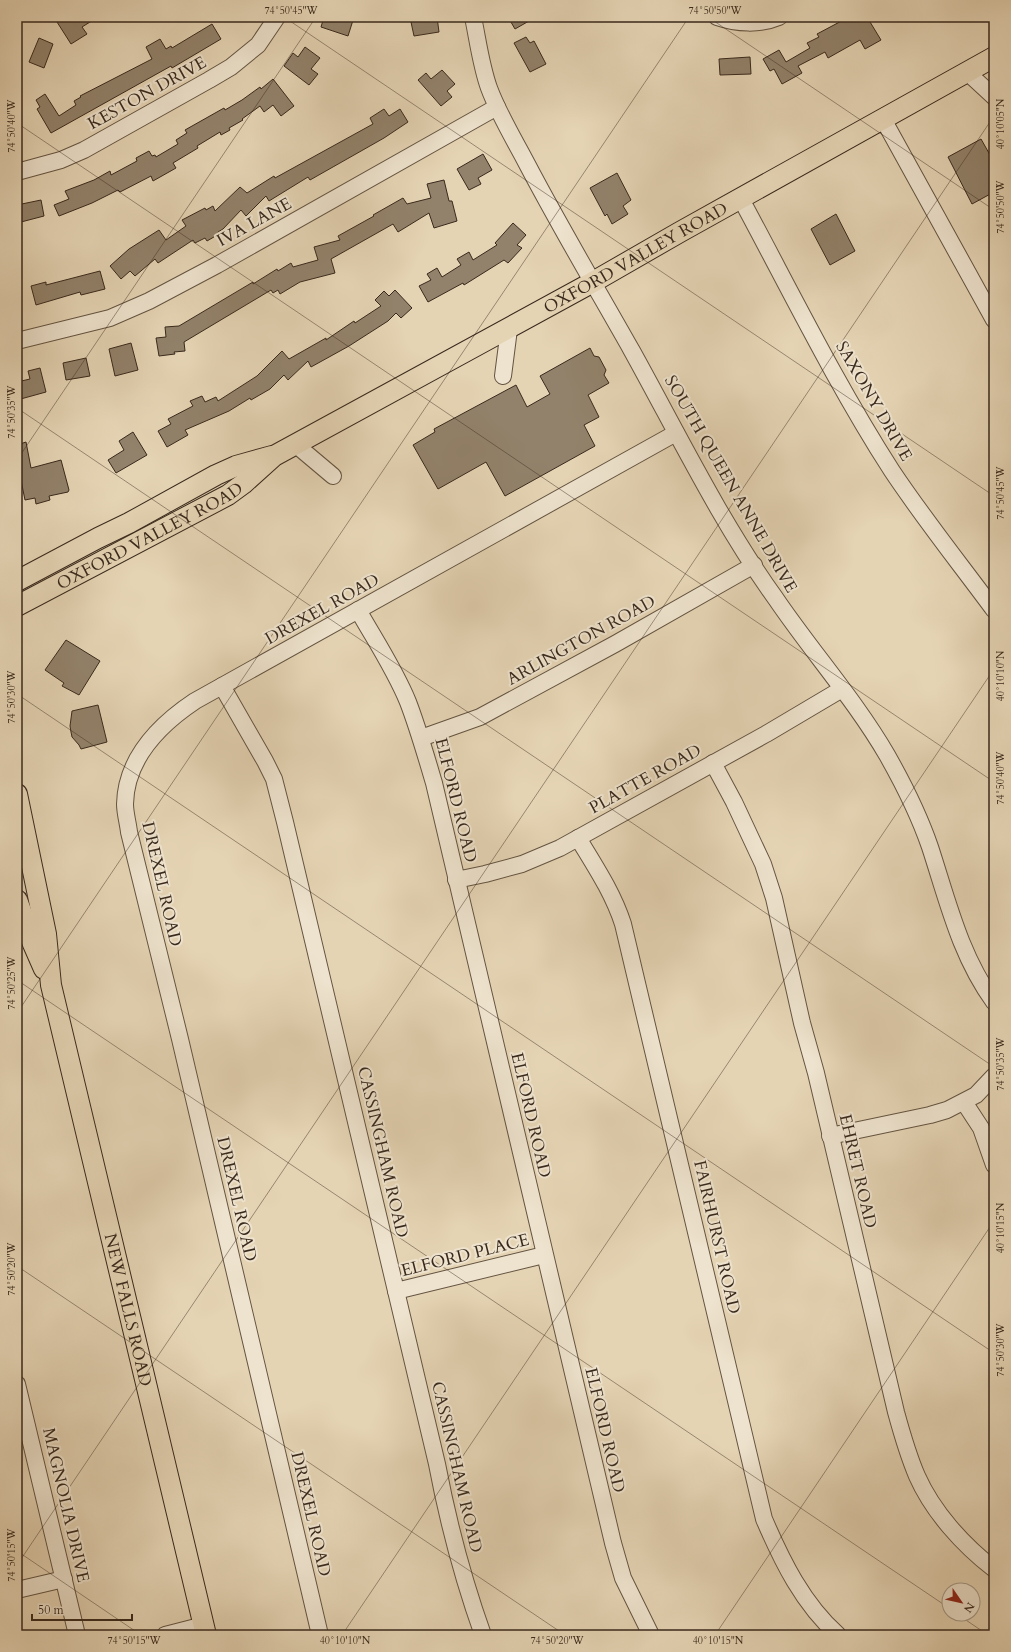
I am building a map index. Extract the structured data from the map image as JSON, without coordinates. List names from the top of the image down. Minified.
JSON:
{"streets":{"main road":["OXFORD VALLEY ROAD","NEW FALLS ROAD"],"street":["KESTON DRIVE","IVA LANE","SAXONY DRIVE","SOUTH QUEEN ANNE DRIVE","DREXEL ROAD","ARLINGTON ROAD","PLATTE ROAD","ELFORD ROAD","CASSINGHAM ROAD","EHRET ROAD","FAIRHURST ROAD","ELFORD PLACE","MAGNOLIA DRIVE"]},"crossings":[["IVA LANE","SOUTH QUEEN ANNE DRIVE"],["OXFORD VALLEY ROAD","SAXONY DRIVE"],["OXFORD VALLEY ROAD","SOUTH QUEEN ANNE DRIVE"],["SOUTH QUEEN ANNE DRIVE","DREXEL ROAD"],["SOUTH QUEEN ANNE DRIVE","ARLINGTON ROAD"],["SOUTH QUEEN ANNE DRIVE","PLATTE ROAD"],["DREXEL ROAD","ELFORD ROAD"],["DREXEL ROAD","CASSINGHAM ROAD"],["ARLINGTON ROAD","ELFORD ROAD"],["PLATTE ROAD","ELFORD ROAD"],["PLATTE ROAD","EHRET ROAD"],["PLATTE ROAD","FAIRHURST ROAD"],["ELFORD ROAD","ELFORD PLACE"],["CASSINGHAM ROAD","ELFORD PLACE"]],"scale_bar":"50 m","north":"bottom right","coordinates":["74°50'45\"W","74°50'50\"W","40°10'05\"N","74°50'40\"W","74°50'35\"W","40°10'10\"N","74°50'30\"W","74°50'25\"W","40°10'15\"N","74°50'20\"W","74°50'15\"W"]}
